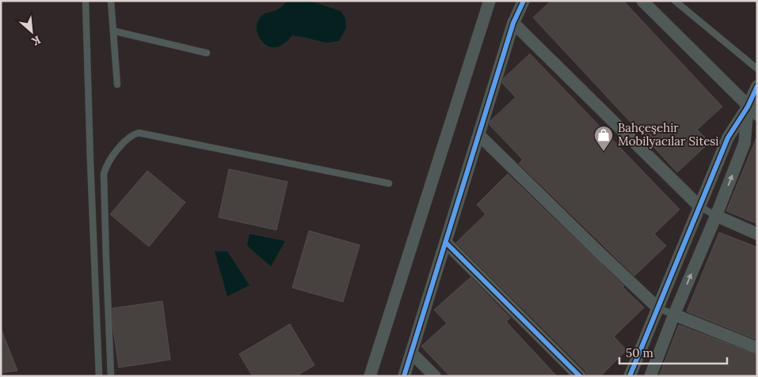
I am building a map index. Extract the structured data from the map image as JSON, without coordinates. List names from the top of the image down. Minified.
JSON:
{"places":{"shop":["Bahçeşehir Mobilyacılar Sitesi"]},"scale_bar":"50 m","north":"bottom right"}
